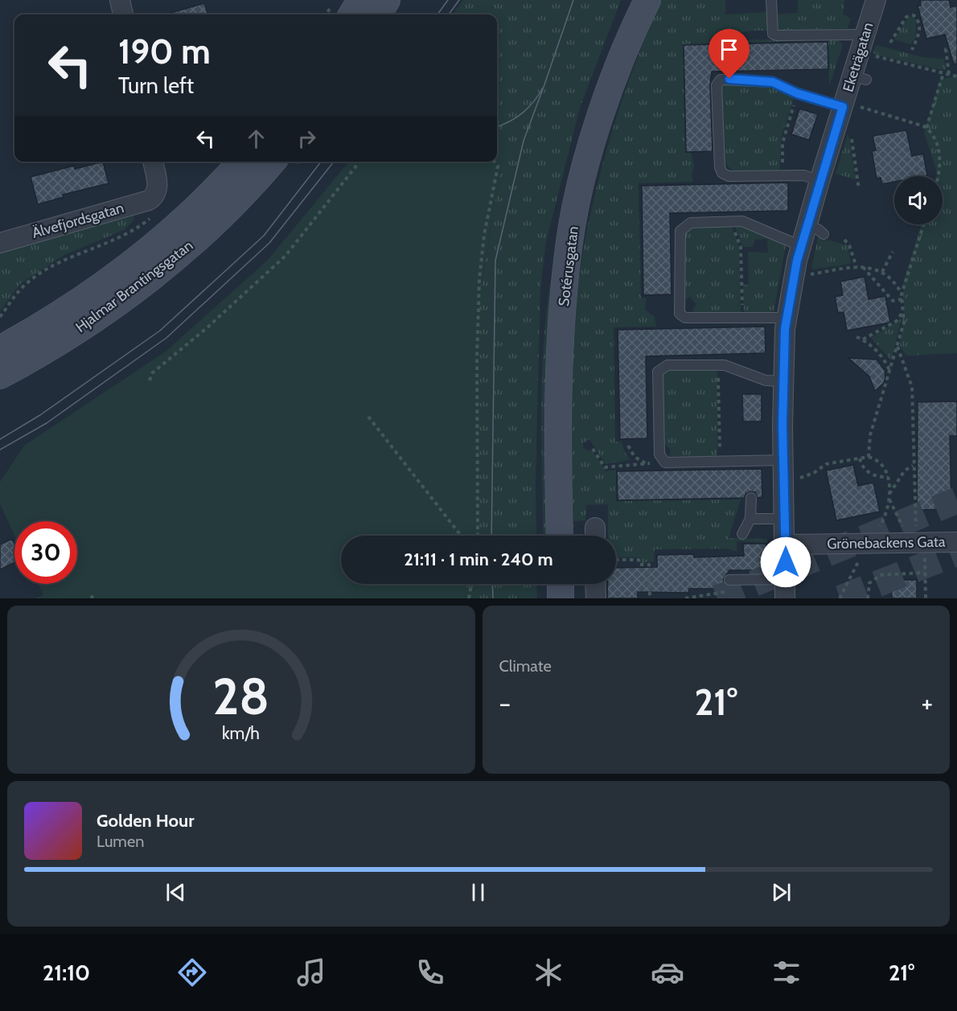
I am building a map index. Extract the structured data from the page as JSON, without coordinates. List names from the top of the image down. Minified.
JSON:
{"streets":{"main road":["Sotérusgatan","Hjalmar Brantingsgatan"],"street":["Eketrägatan","Älvefjordsgatan","Grönebackens Gata"]},"crossings":[["Eketrägatan","Grönebackens Gata"]],"page":{"turn":["190 m","Turn left"],"limit":"30","trip":"21:11 · 1 min · 240 m","tile":"Climate","heat":["−","21°","+"],"song":["Golden Hour","Lumen"],"tabs":["21:10","21°"],"gauge":["28","km/h"]}}
